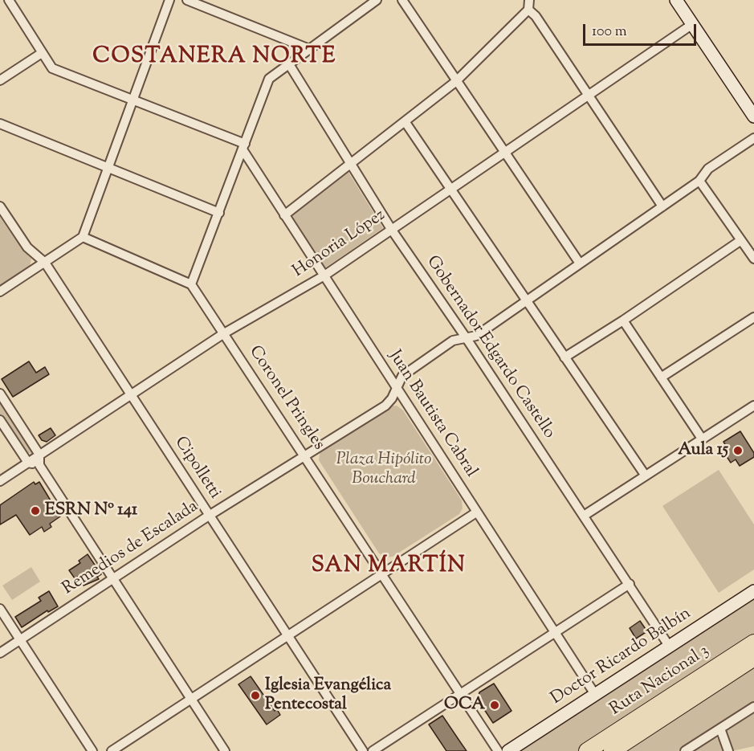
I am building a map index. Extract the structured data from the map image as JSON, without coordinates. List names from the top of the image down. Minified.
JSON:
{"streets":{"highway":["Ruta Nacional 3"],"street":["Honoria López","Gobernador Edgardo Castello","Coronel Pringles","Juan Bautista Cabral","Cipolletti","Remedios de Escalada","Doctor Ricardo Balbín"]},"crossings":[["Honoria López","Gobernador Edgardo Castello"],["Honoria López","Coronel Pringles"],["Honoria López","Juan Bautista Cabral"],["Honoria López","Cipolletti"],["Gobernador Edgardo Castello","Remedios de Escalada"],["Gobernador Edgardo Castello","Doctor Ricardo Balbín"],["Coronel Pringles","Remedios de Escalada"],["Juan Bautista Cabral","Remedios de Escalada"],["Juan Bautista Cabral","Doctor Ricardo Balbín"],["Cipolletti","Remedios de Escalada"]],"districts":["COSTANERA NORTE","SAN MARTÍN"],"parks":["Plaza Hipólito Bouchard"],"places":["Aula 15","ESRN Nº 141","Iglesia Evangélica Pentecostal","OCA"],"scale_bar":"100 m"}
